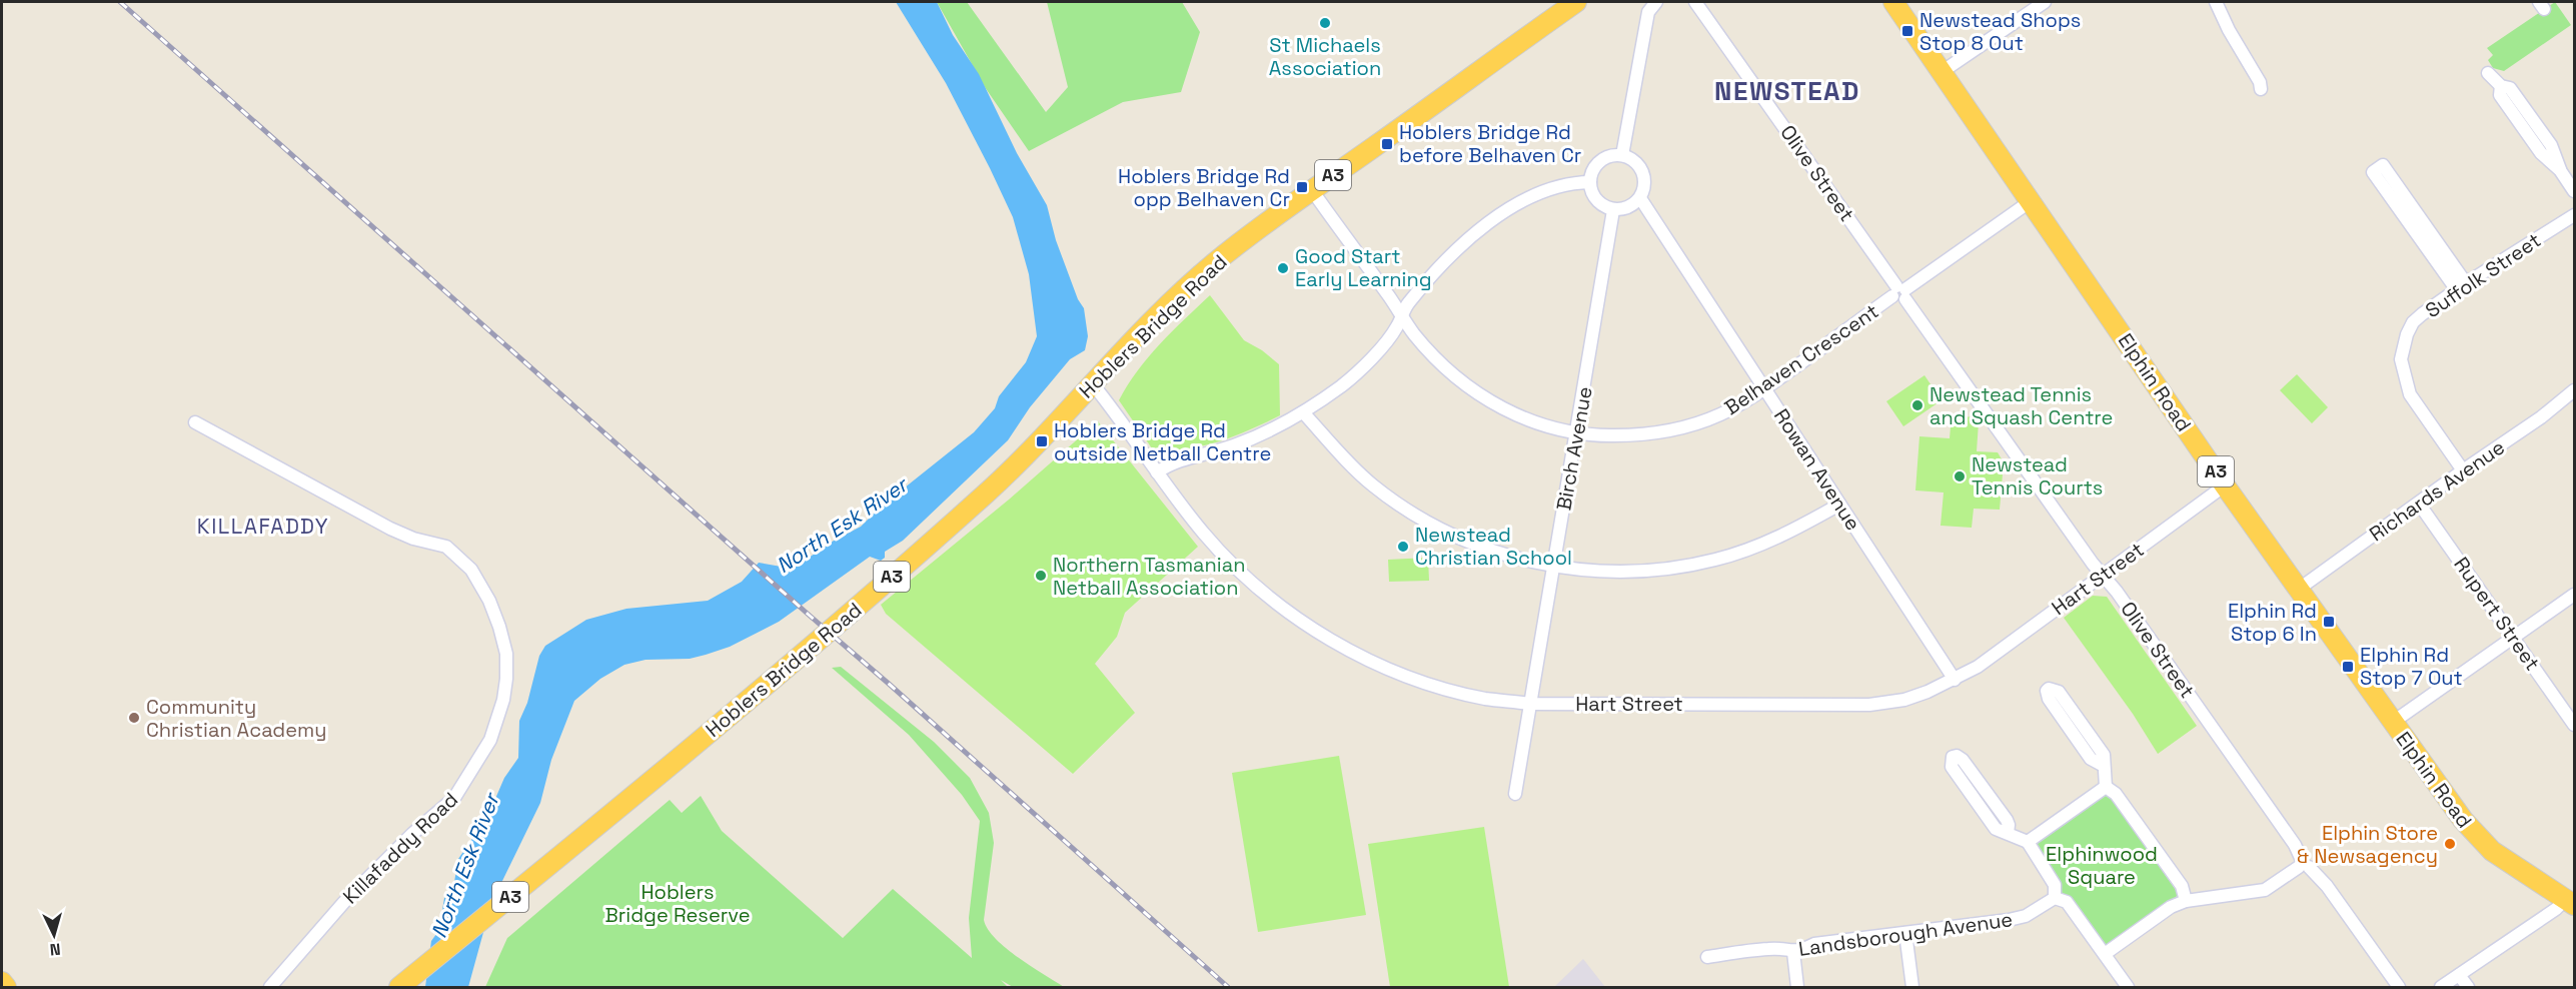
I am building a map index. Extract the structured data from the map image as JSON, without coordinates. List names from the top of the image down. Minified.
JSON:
{"streets":{"highway":["A3","Hoblers Bridge Road","Elphin Road"],"street":["Olive Street","Suffolk Street","Belhaven Crescent","Birch Avenue","Rowan Avenue","Richards Avenue","Hart Street","Rupert Street","Killafaddy Road","Landsborough Avenue"]},"crossings":[["Olive Street","Belhaven Crescent"],["Olive Street","Hart Street"],["Suffolk Street","Richards Avenue"],["Hoblers Bridge Road","Belhaven Crescent"],["Hoblers Bridge Road","Hart Street"],["Belhaven Crescent","Elphin Road"],["Belhaven Crescent","Birch Avenue"],["Belhaven Crescent","Rowan Avenue"],["Elphin Road","Richards Avenue"],["Elphin Road","Hart Street"],["Birch Avenue","Rowan Avenue"],["Birch Avenue","Hart Street"],["Rowan Avenue","Hart Street"],["Richards Avenue","Rupert Street"]],"districts":["NEWSTEAD","KILLAFADDY"],"water":["North Esk River"],"parks":["Elphinwood Square","Hoblers Bridge Reserve"],"places":{"other":["St Michaels Association","Good Start Early Learning","Newstead Tennis and Squash Centre","Newstead Tennis Courts","Newstead Christian School","Northern Tasmanian Netball Association","Community Christian Academy","Elphin Store & Newsagency"],"transit":["Newstead Shops Stop 8 Out","Hoblers Bridge Rd before Belhaven Cr","Hoblers Bridge Rd opp Belhaven Cr","Hoblers Bridge Rd outside Netball Centre","Elphin Rd Stop 6 In","Elphin Rd Stop 7 Out"]},"north":"bottom"}
